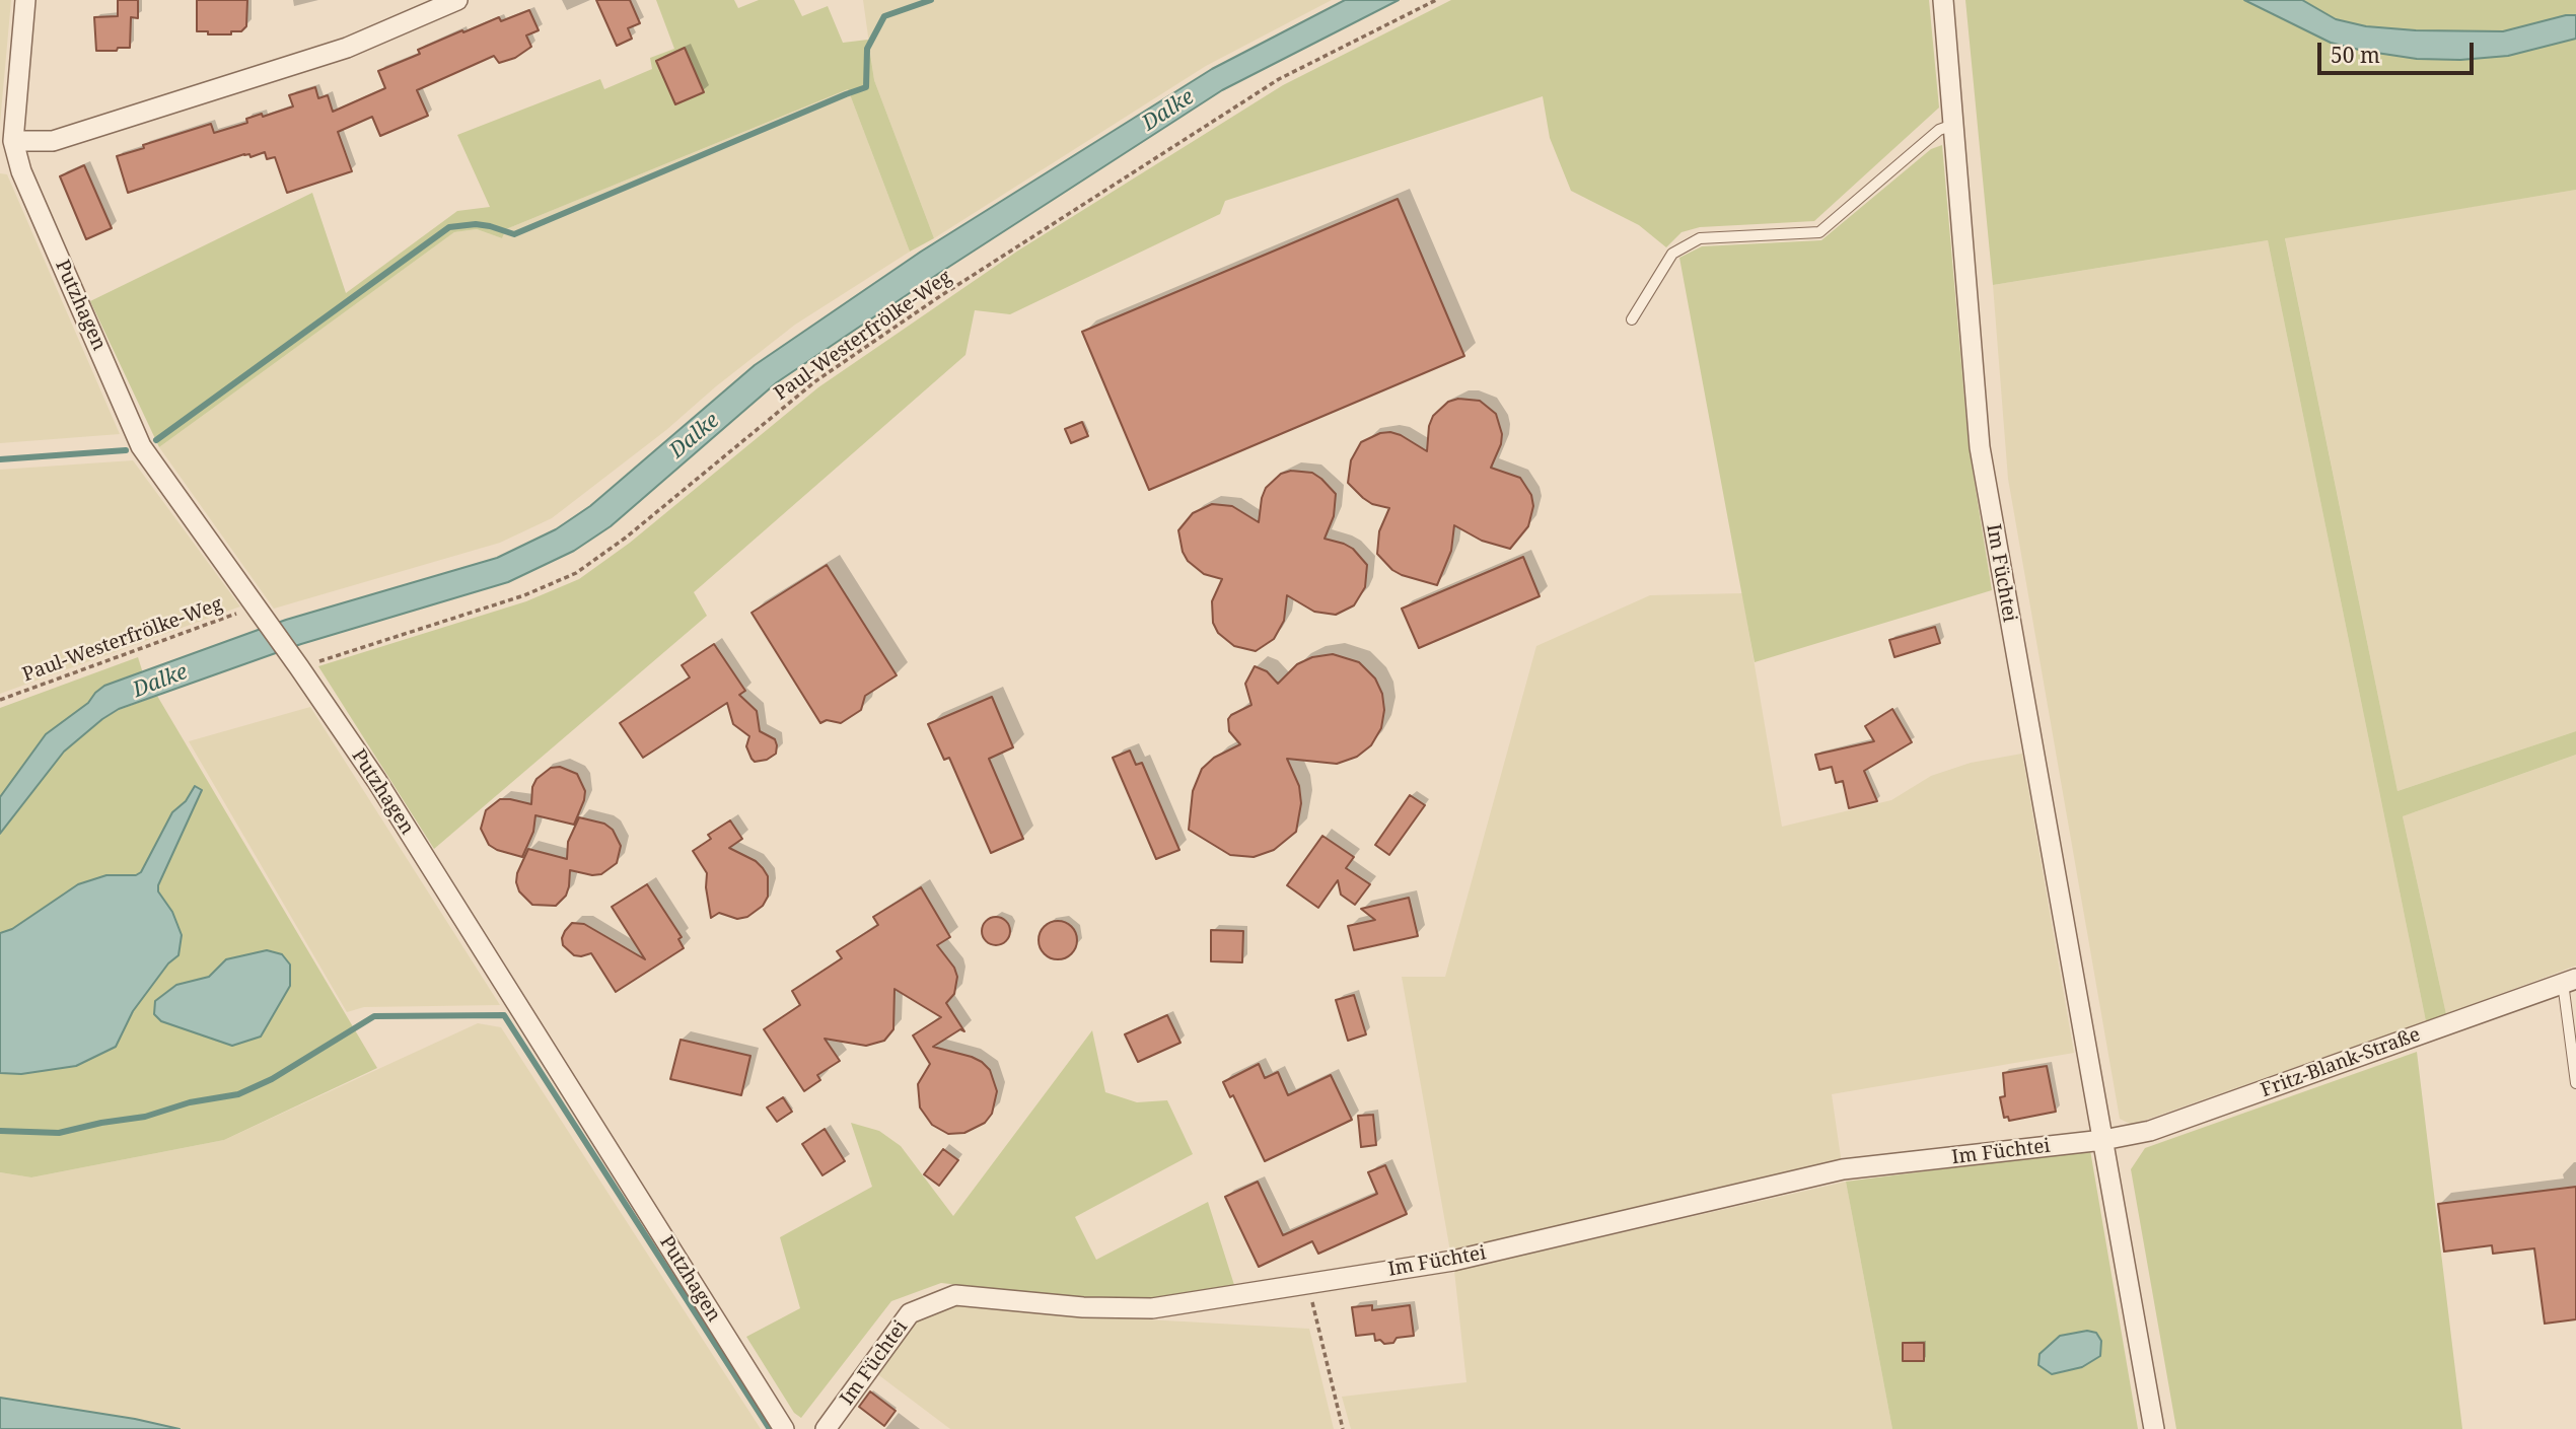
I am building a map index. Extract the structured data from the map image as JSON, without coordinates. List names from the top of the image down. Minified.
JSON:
{"streets":{"street":["Putzhagen","Im Füchtei","Fritz-Blank-Straße"],"path":["Paul-Westerfrölke-Weg"]},"crossings":[["Putzhagen","Paul-Westerfrölke-Weg"],["Im Füchtei","Fritz-Blank-Straße"]],"water":["Dalke"],"scale_bar":"50 m"}
